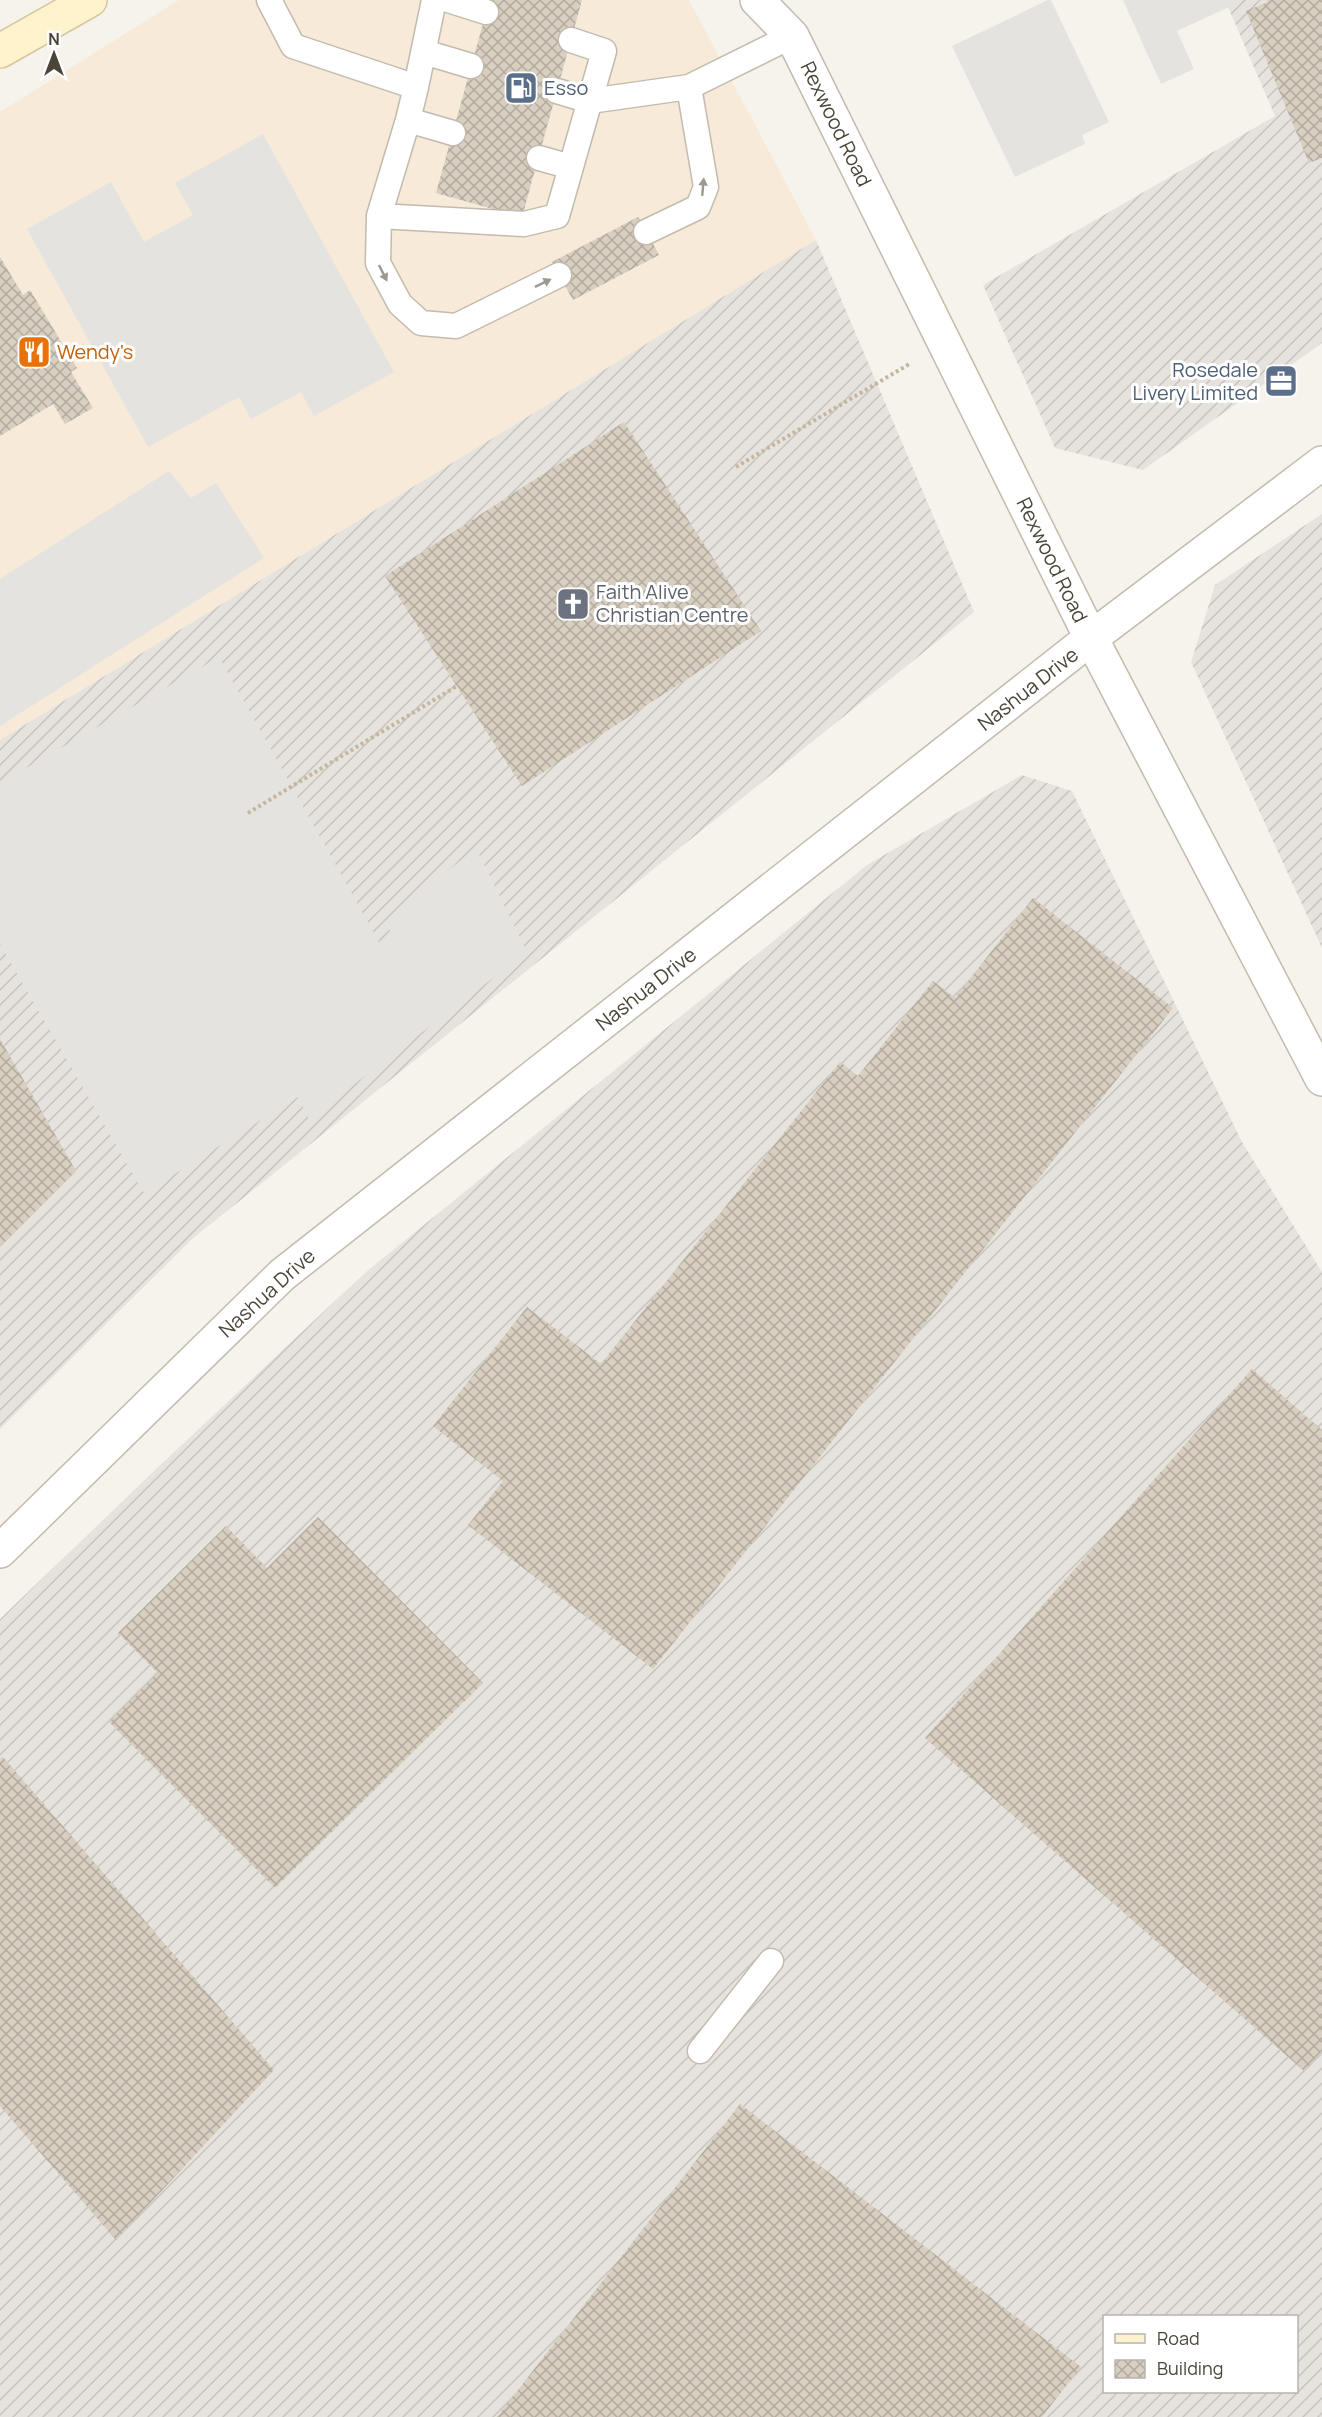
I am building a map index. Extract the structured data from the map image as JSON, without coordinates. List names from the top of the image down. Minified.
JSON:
{"streets":{"street":["Rexwood Road","Nashua Drive"]},"crossings":[["Rexwood Road","Nashua Drive"]],"places":{"fuel station":["Esso"],"restaurant":["Wendy's"],"office":["Rosedale Livery Limited"],"church":["Faith Alive Christian Centre"]},"legend":["Road","Building"],"north":"top"}
